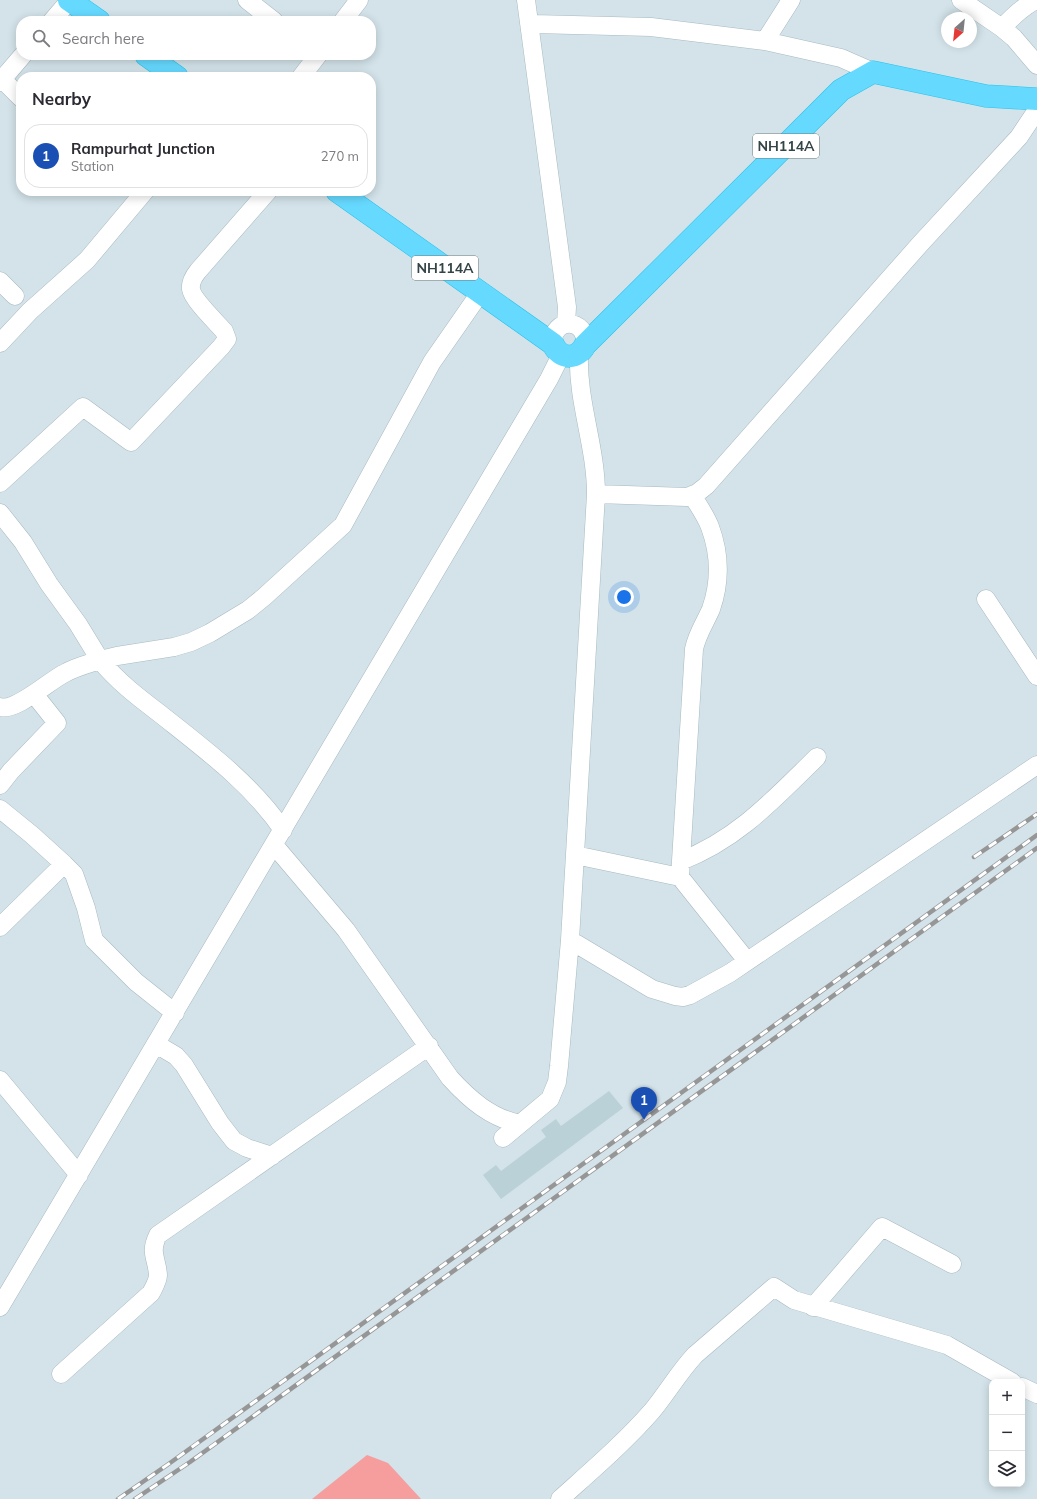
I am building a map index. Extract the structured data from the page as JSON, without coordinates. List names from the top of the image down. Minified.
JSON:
{"streets":{"highway":["NH114A"]},"north":"bottom left","page":{"search":"Search here","heading":"Nearby","list":[{"mark":"1","name":"Rampurhat Junction","note":"Station","value":"270 m"}],"pins":"1","map_buttons":["+","−"]}}
